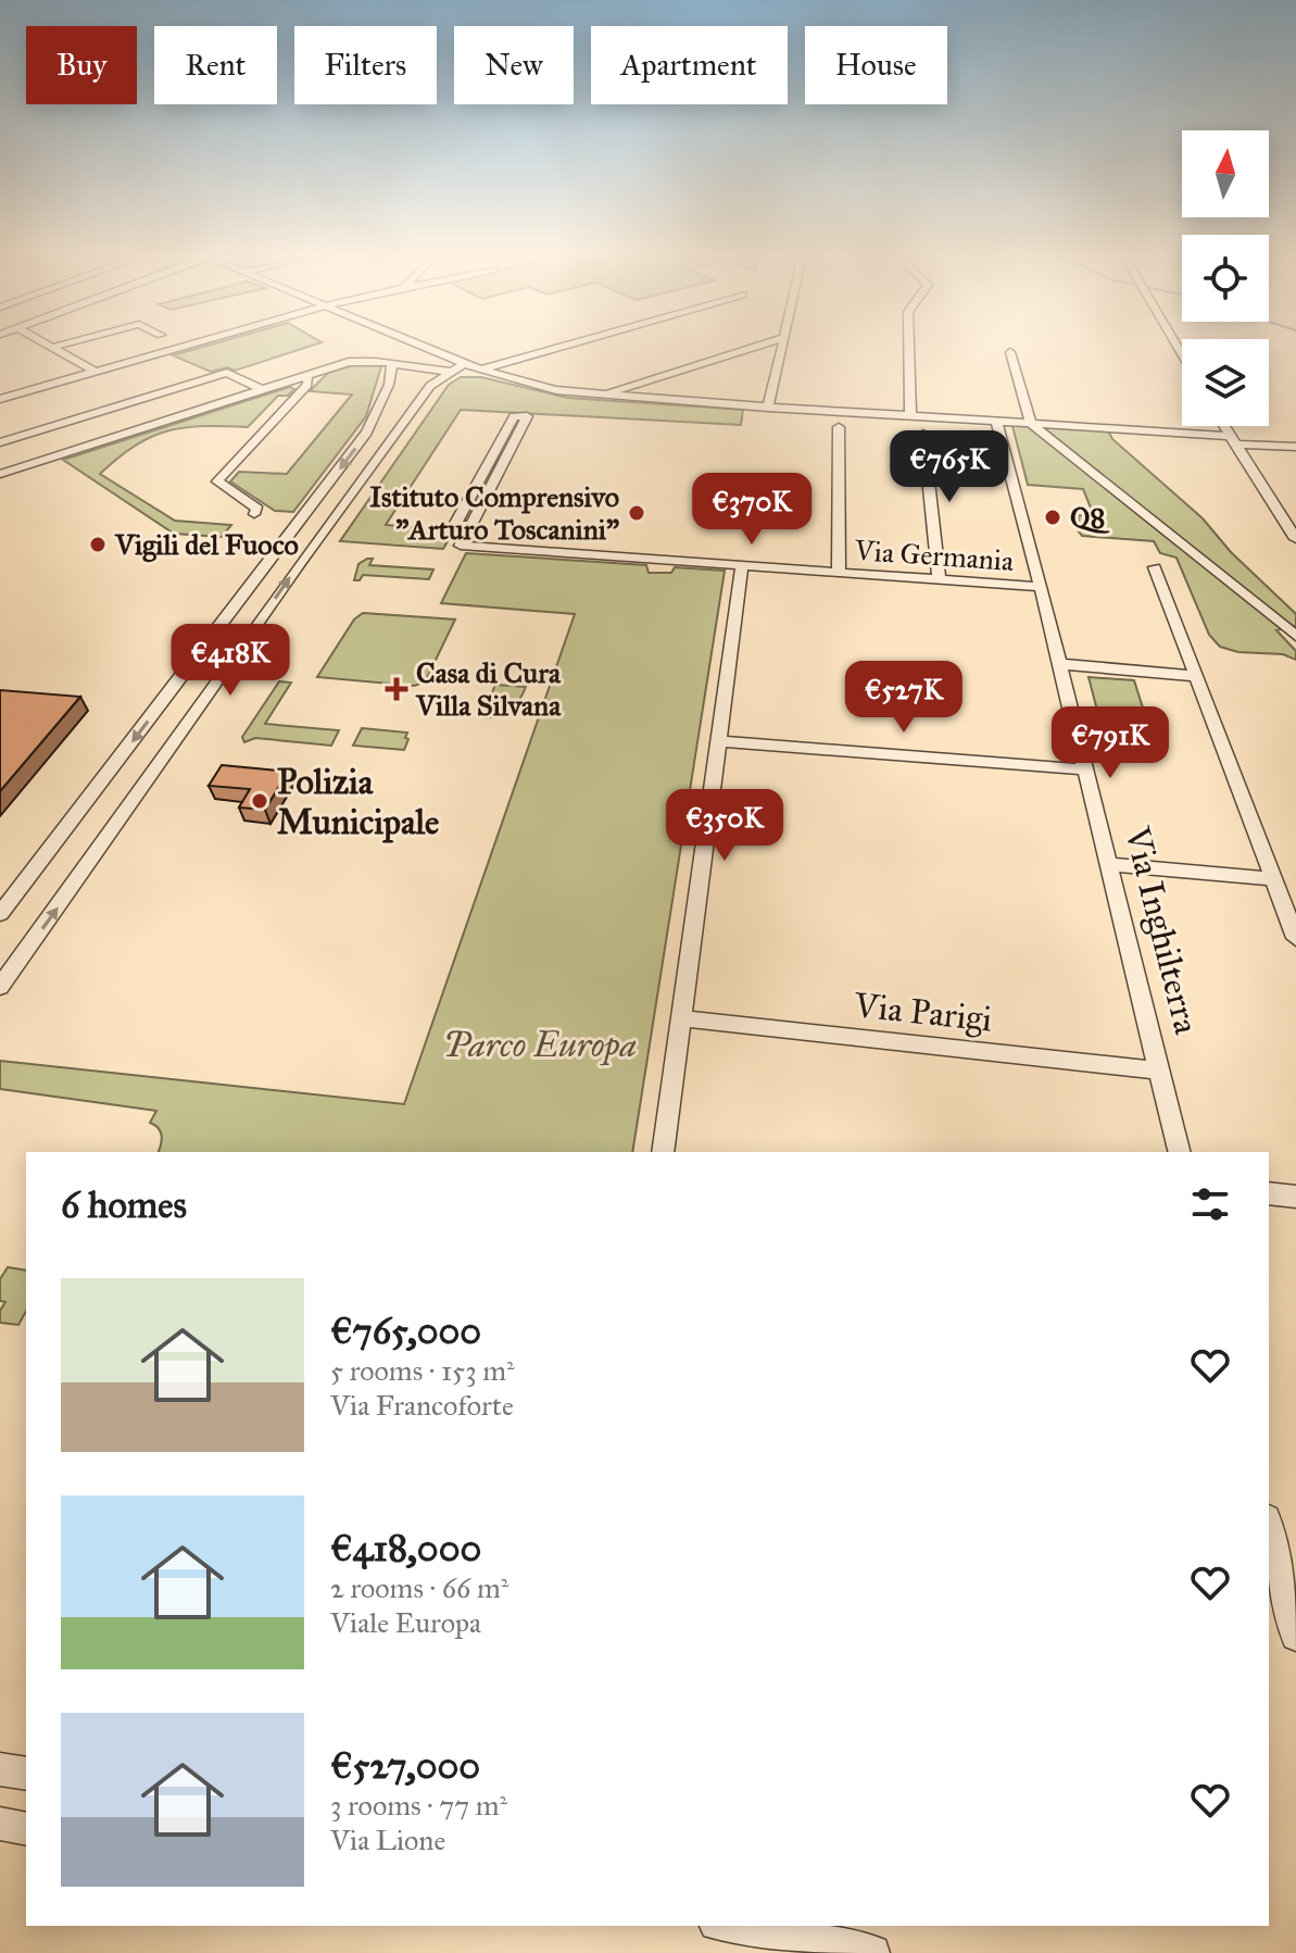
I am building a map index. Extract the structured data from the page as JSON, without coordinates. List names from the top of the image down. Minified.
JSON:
{"streets":{"street":["Via Germania","Via Inghilterra","Via Parigi"]},"crossings":[["Via Germania","Via Inghilterra"],["Via Inghilterra","Via Parigi"]],"parks":["Parco Europa"],"places":{"other":["Istituto Comprensivo \"Arturo Toscanini\"","Q8","Vigili del Fuoco","Polizia Municipale"],"health":["Casa di Cura Villa Silvana"]},"north":"top","page":{"chip":["Buy","Rent","Filters","New","Apartment","House"],"price":["€765K","€370K","€418K","€527K","€791K","€350K"],"heading":"6 homes","list":[{"name":"€765,000","note":"5 rooms · 153 m² · Via Francoforte"},{"name":"€418,000","note":"2 rooms · 66 m² · Viale Europa"},{"name":"€527,000","note":"3 rooms · 77 m² · Via Lione"}]}}
